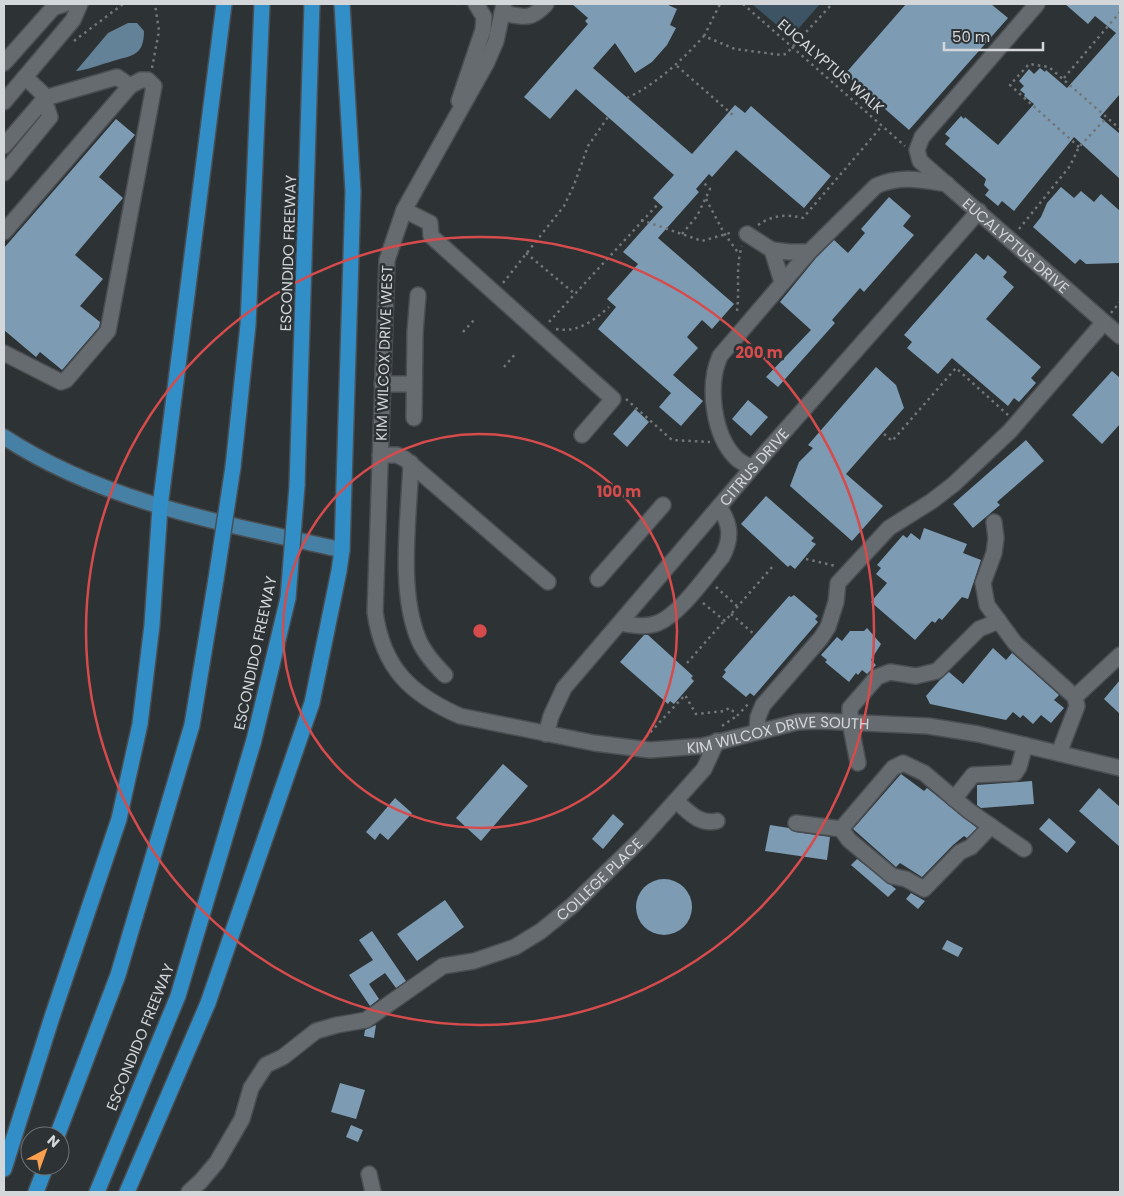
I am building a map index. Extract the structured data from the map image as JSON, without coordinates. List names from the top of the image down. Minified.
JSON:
{"streets":{"highway":["ESCONDIDO FREEWAY"],"street":["EUCALYPTUS DRIVE","KIM WILCOX DRIVE WEST","CITRUS DRIVE","KIM WILCOX DRIVE SOUTH","COLLEGE PLACE"],"path":["EUCALYPTUS WALK"]},"crossings":[["EUCALYPTUS WALK","EUCALYPTUS DRIVE"],["EUCALYPTUS DRIVE","CITRUS DRIVE"],["KIM WILCOX DRIVE WEST","KIM WILCOX DRIVE SOUTH"],["CITRUS DRIVE","KIM WILCOX DRIVE SOUTH"],["KIM WILCOX DRIVE SOUTH","COLLEGE PLACE"]],"scale_bar":"50 m","north":"top right","rings":["200 m","100 m"]}
